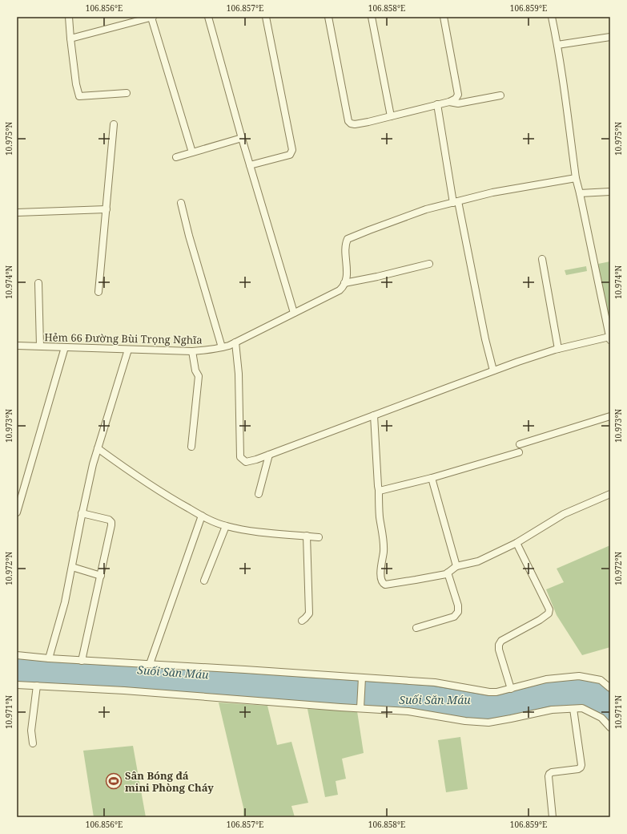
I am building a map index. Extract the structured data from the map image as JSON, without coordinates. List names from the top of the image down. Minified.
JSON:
{"streets":{"street":["Hẻm 66 Đường Bùi Trọng Nghĩa"]},"water":["Suối Săn Máu"],"places":{"sports":["Sân Bóng đá mini Phòng Cháy"]},"coordinates":["106.856°E","106.857°E","106.858°E","106.859°E","10.975°N","10.974°N","10.973°N","10.972°N","10.971°N"]}
